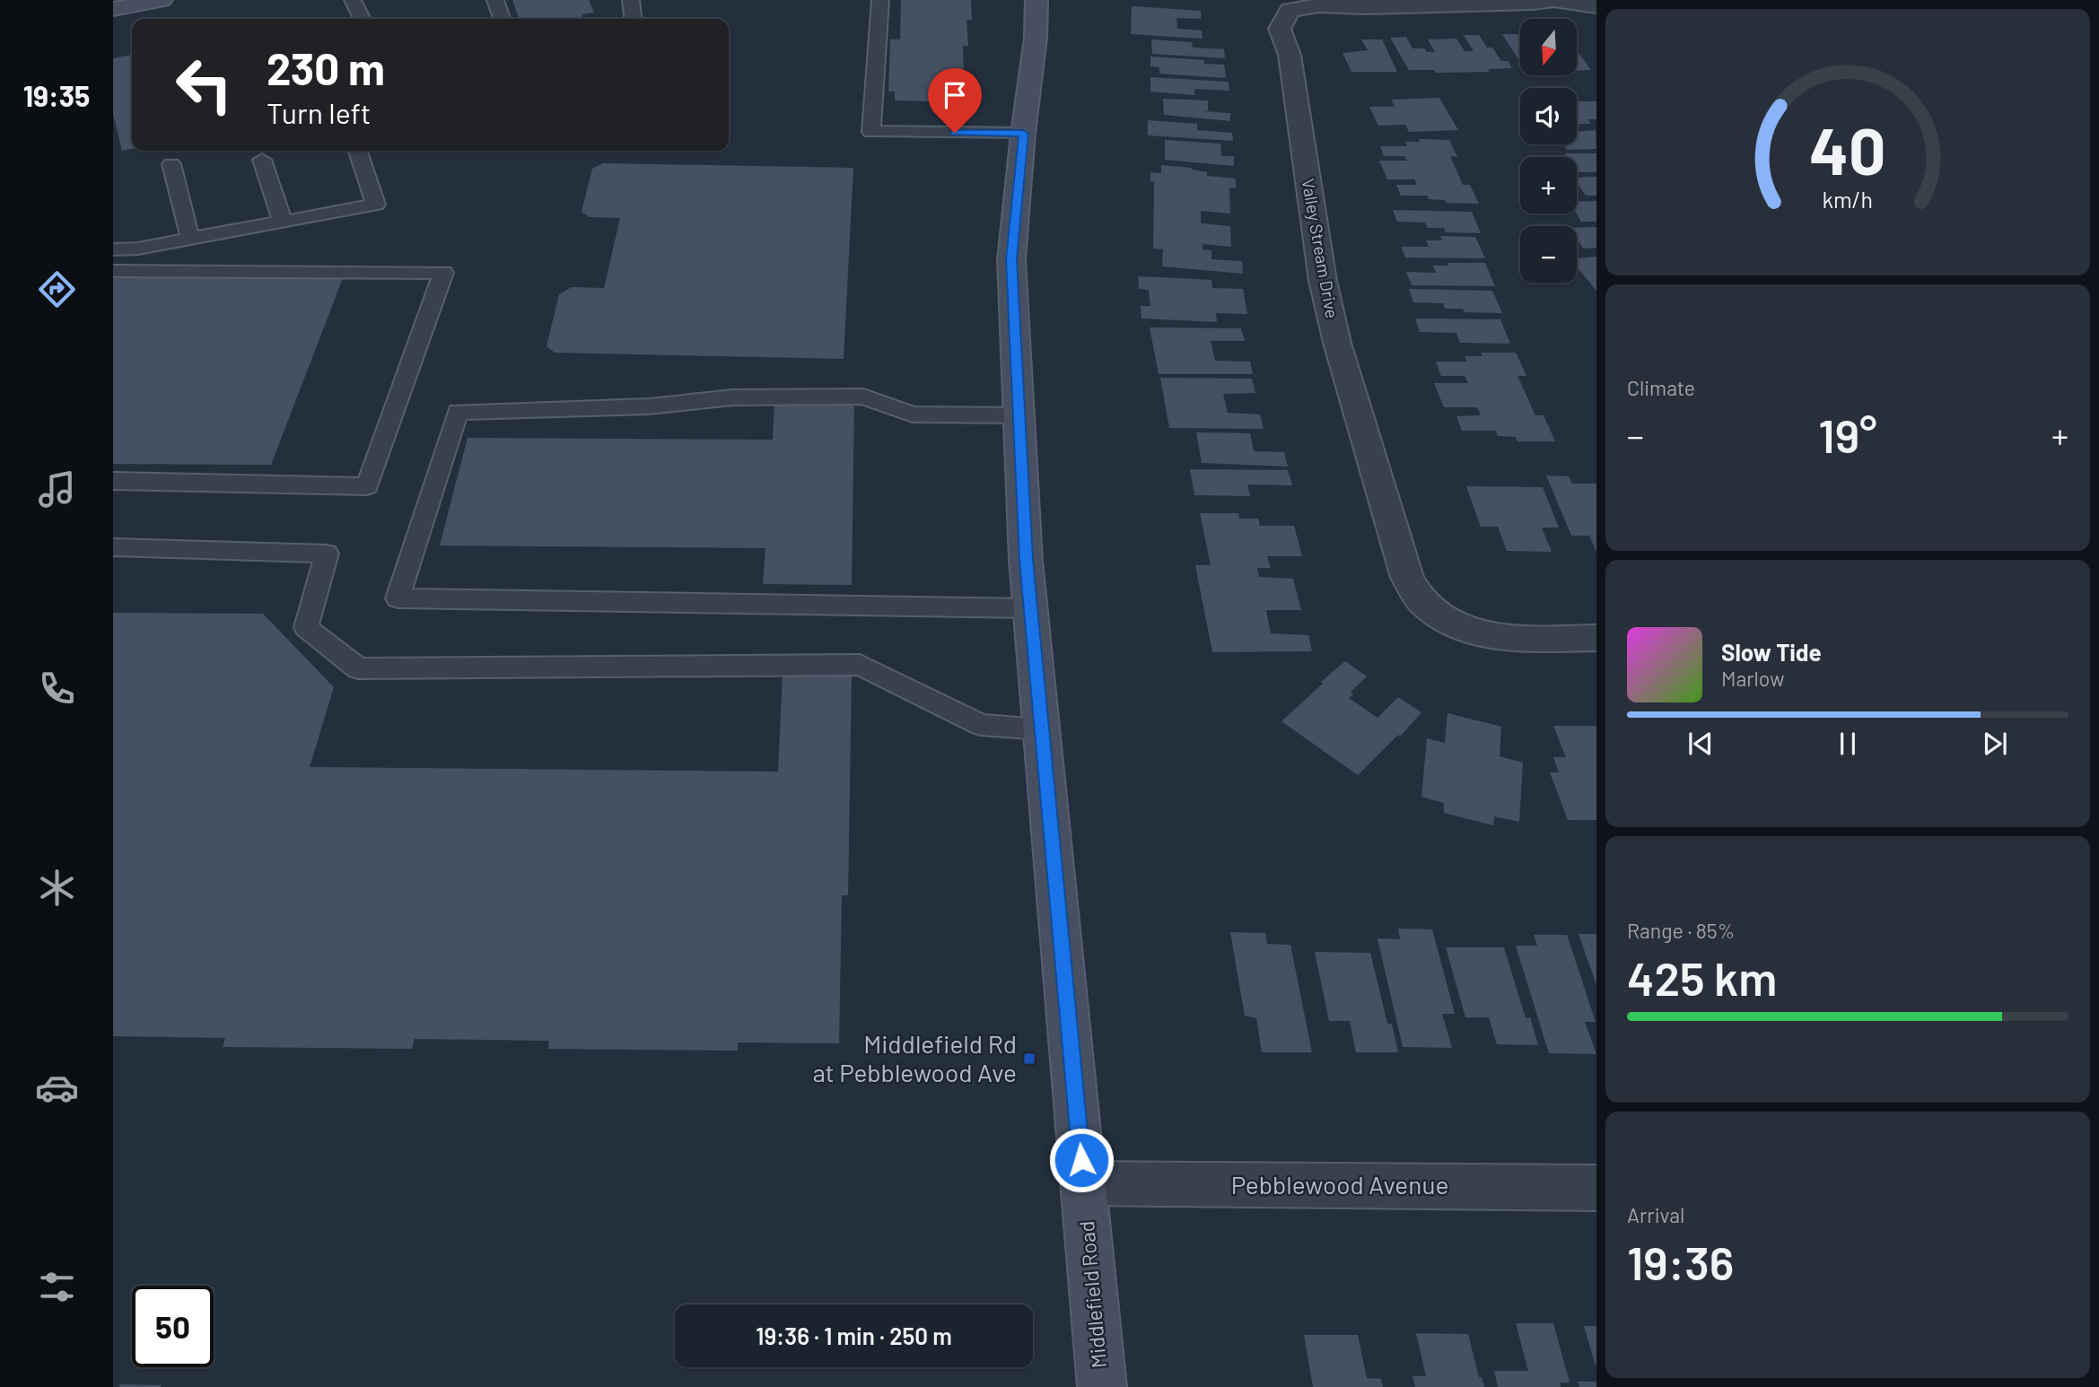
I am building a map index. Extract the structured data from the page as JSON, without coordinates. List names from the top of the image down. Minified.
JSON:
{"streets":{"main road":["Middlefield Road"],"street":["Valley Stream Drive","Pebblewood Avenue"]},"crossings":[["Pebblewood Avenue","Middlefield Road"]],"places":{"transit":["Middlefield Rd at Pebblewood Ave"]},"north":"bottom","page":{"tabs":"19:35","map_buttons":["+","−"],"turn":["230 m","Turn left"],"tile":["Climate",["Range · 85%","425 km"],["Arrival","19:36"]],"heat":["−","19°","+"],"song":["Slow Tide","Marlow"],"limit":"50","trip":"19:36 · 1 min · 250 m","gauge":["40","km/h"]}}
